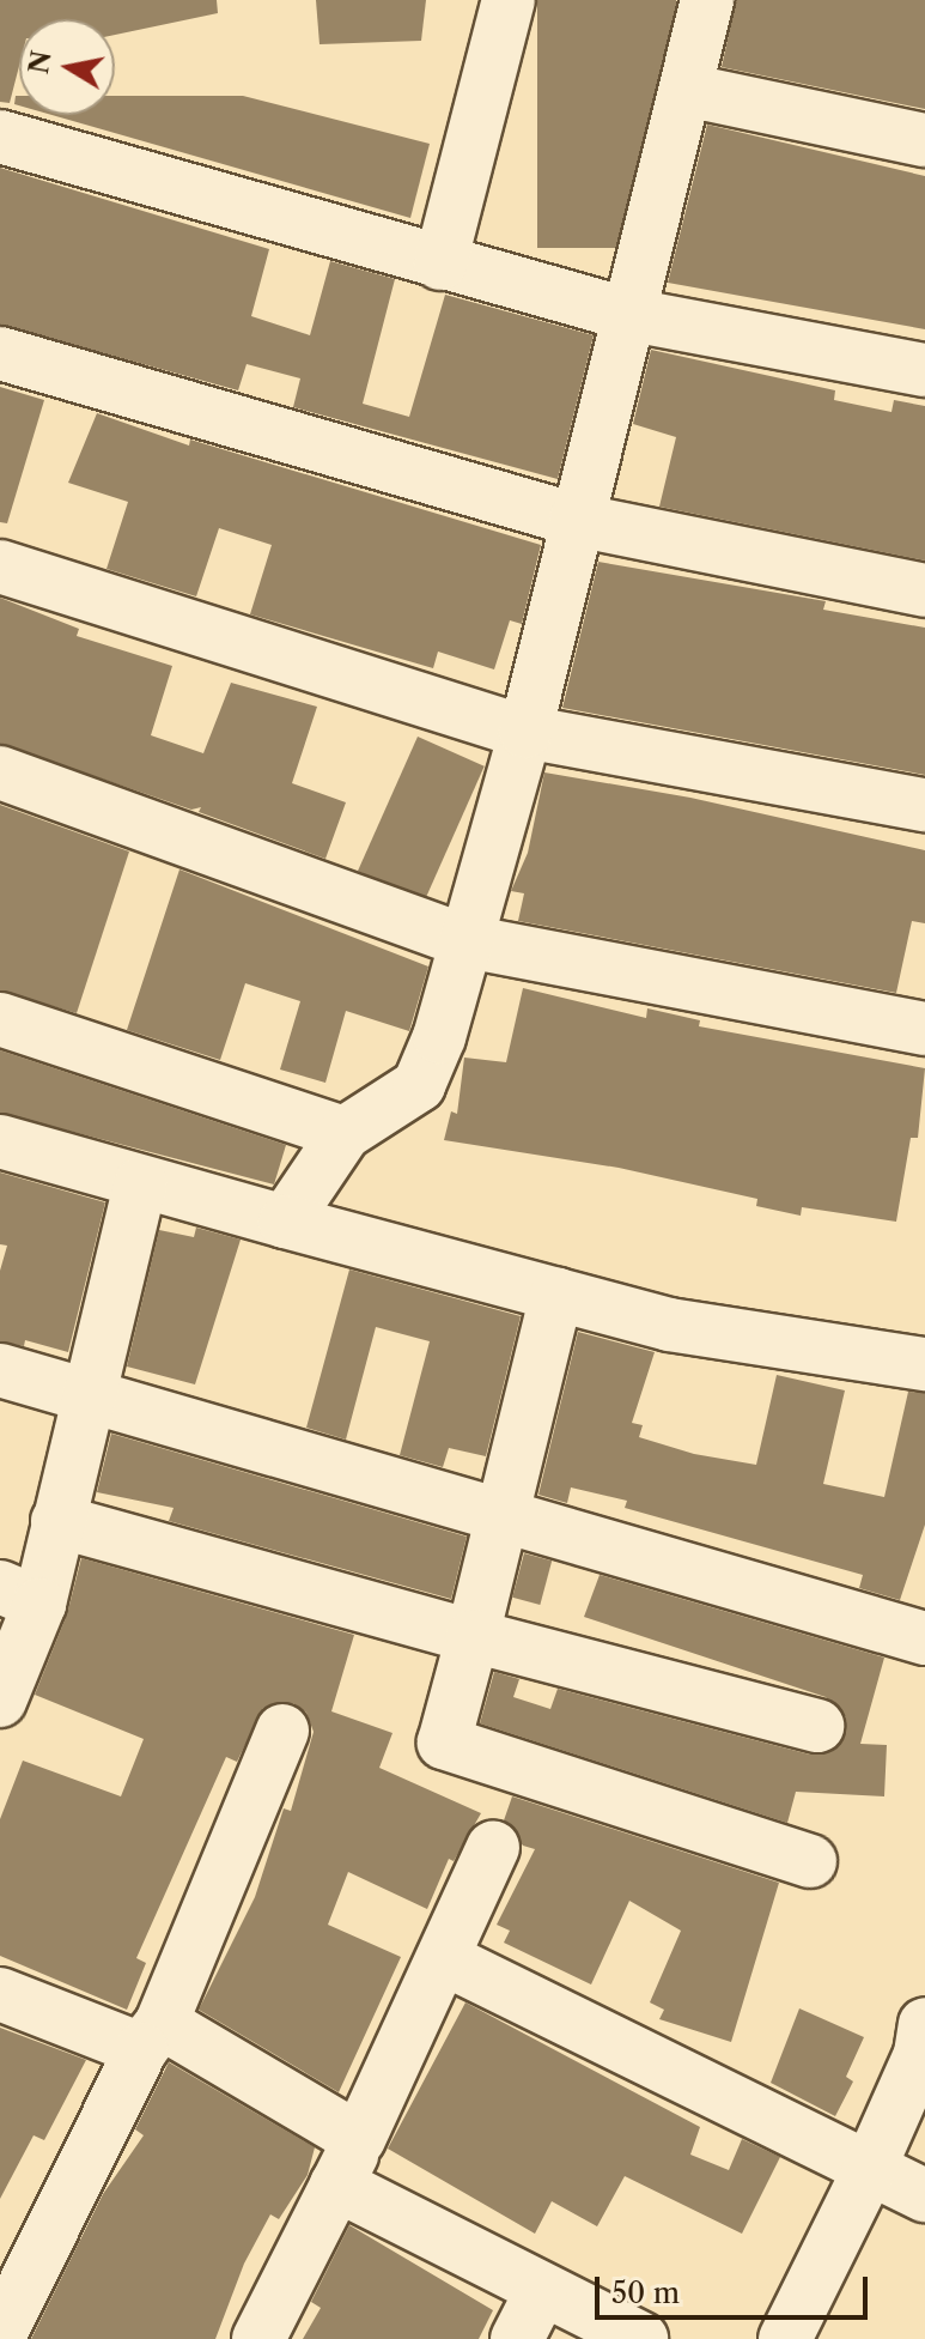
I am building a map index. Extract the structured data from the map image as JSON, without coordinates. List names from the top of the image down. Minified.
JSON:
{"scale_bar":"50 m","north":"left"}
